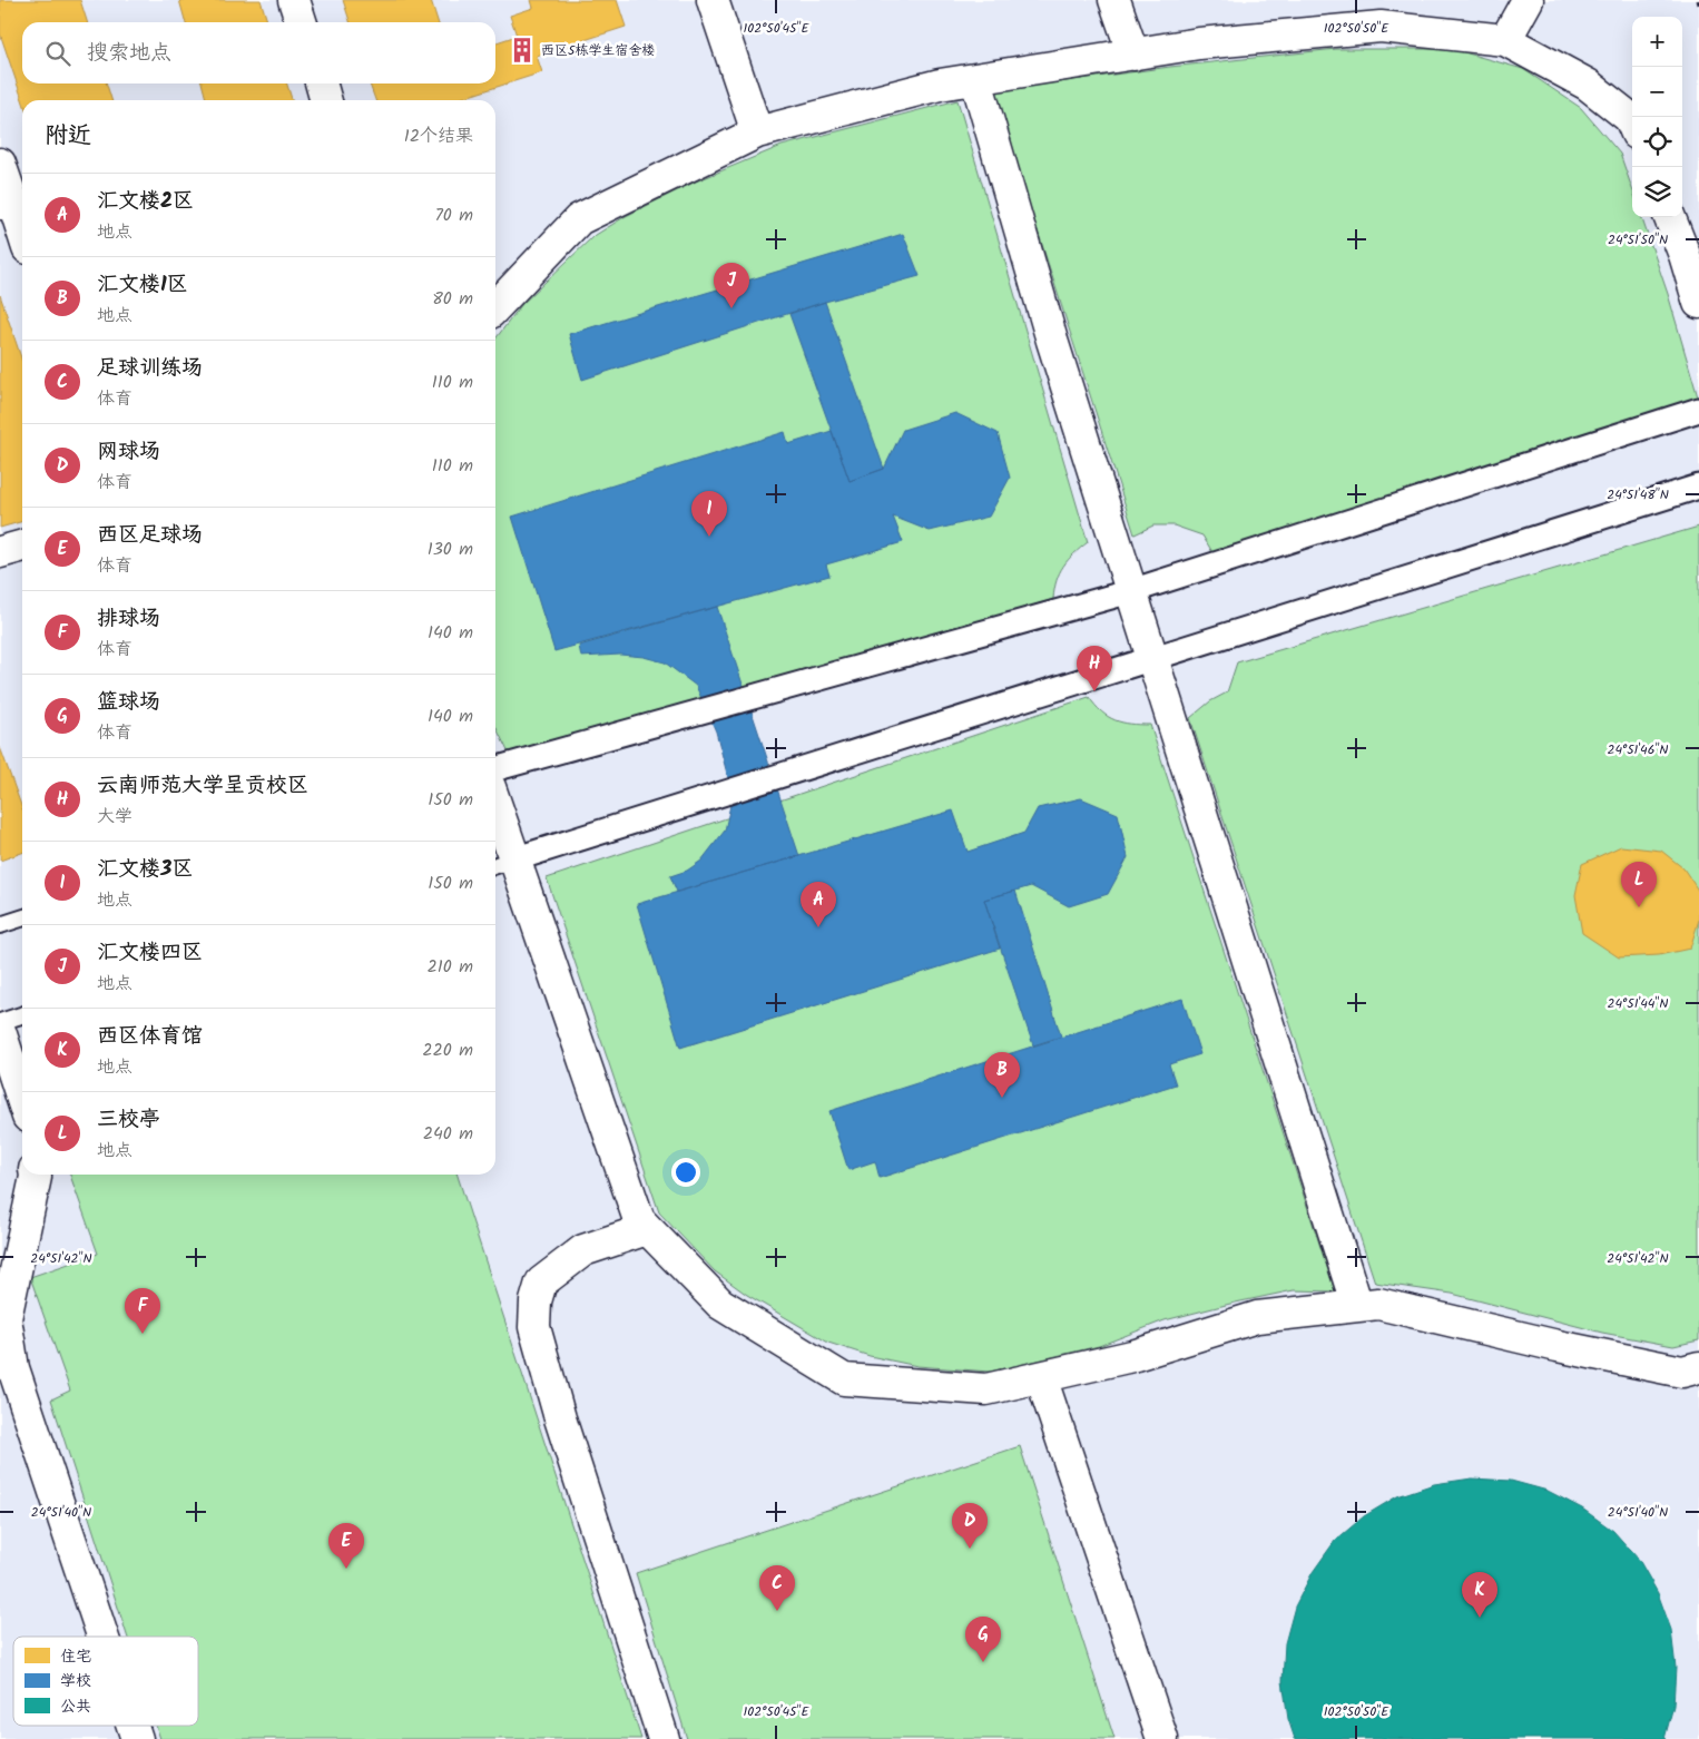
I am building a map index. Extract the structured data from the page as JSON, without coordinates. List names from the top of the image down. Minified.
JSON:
{"places":{"building":["西区5栋学生宿舍楼"]},"legend":["住宅","学校","公共"],"page":{"map_buttons":["+","−"],"search":"搜索地点","heading":["附近","12个结果"],"list":[{"mark":"A","name":"汇文楼2区","note":"地点","value":"70 m"},{"mark":"B","name":"汇文楼1区","note":"地点","value":"80 m"},{"mark":"C","name":"足球训练场","note":"体育","value":"110 m"},{"mark":"D","name":"网球场","note":"体育","value":"110 m"},{"mark":"E","name":"西区足球场","note":"体育","value":"130 m"},{"mark":"F","name":"排球场","note":"体育","value":"140 m"},{"mark":"G","name":"篮球场","note":"体育","value":"140 m"},{"mark":"H","name":"云南师范大学呈贡校区","note":"大学","value":"150 m"},{"mark":"I","name":"汇文楼3区","note":"地点","value":"150 m"},{"mark":"J","name":"汇文楼四区","note":"地点","value":"210 m"},{"mark":"K","name":"西区体育馆","note":"地点","value":"220 m"},{"mark":"L","name":"三校亭","note":"地点","value":"240 m"}],"pins":["J","I","H","L","A","B","F","D","E","C","K","G"]},"coordinates":["102°50'45\"E","102°50'50\"E","24°51'50\"N","24°51'48\"N","24°51'46\"N","24°51'44\"N","24°51'42\"N","24°51'40\"N"]}
